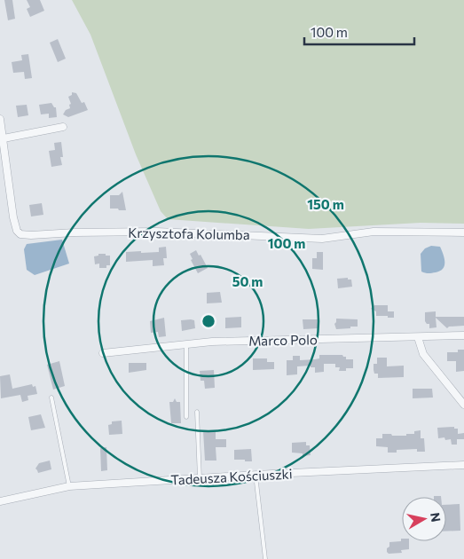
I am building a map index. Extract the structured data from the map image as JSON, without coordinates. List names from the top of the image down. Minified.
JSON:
{"streets":{"street":["Krzysztofa Kolumba","Marco Polo","Tadeusza Kościuszki"]},"scale_bar":"100 m","north":"right","rings":["150 m","100 m","50 m"]}
